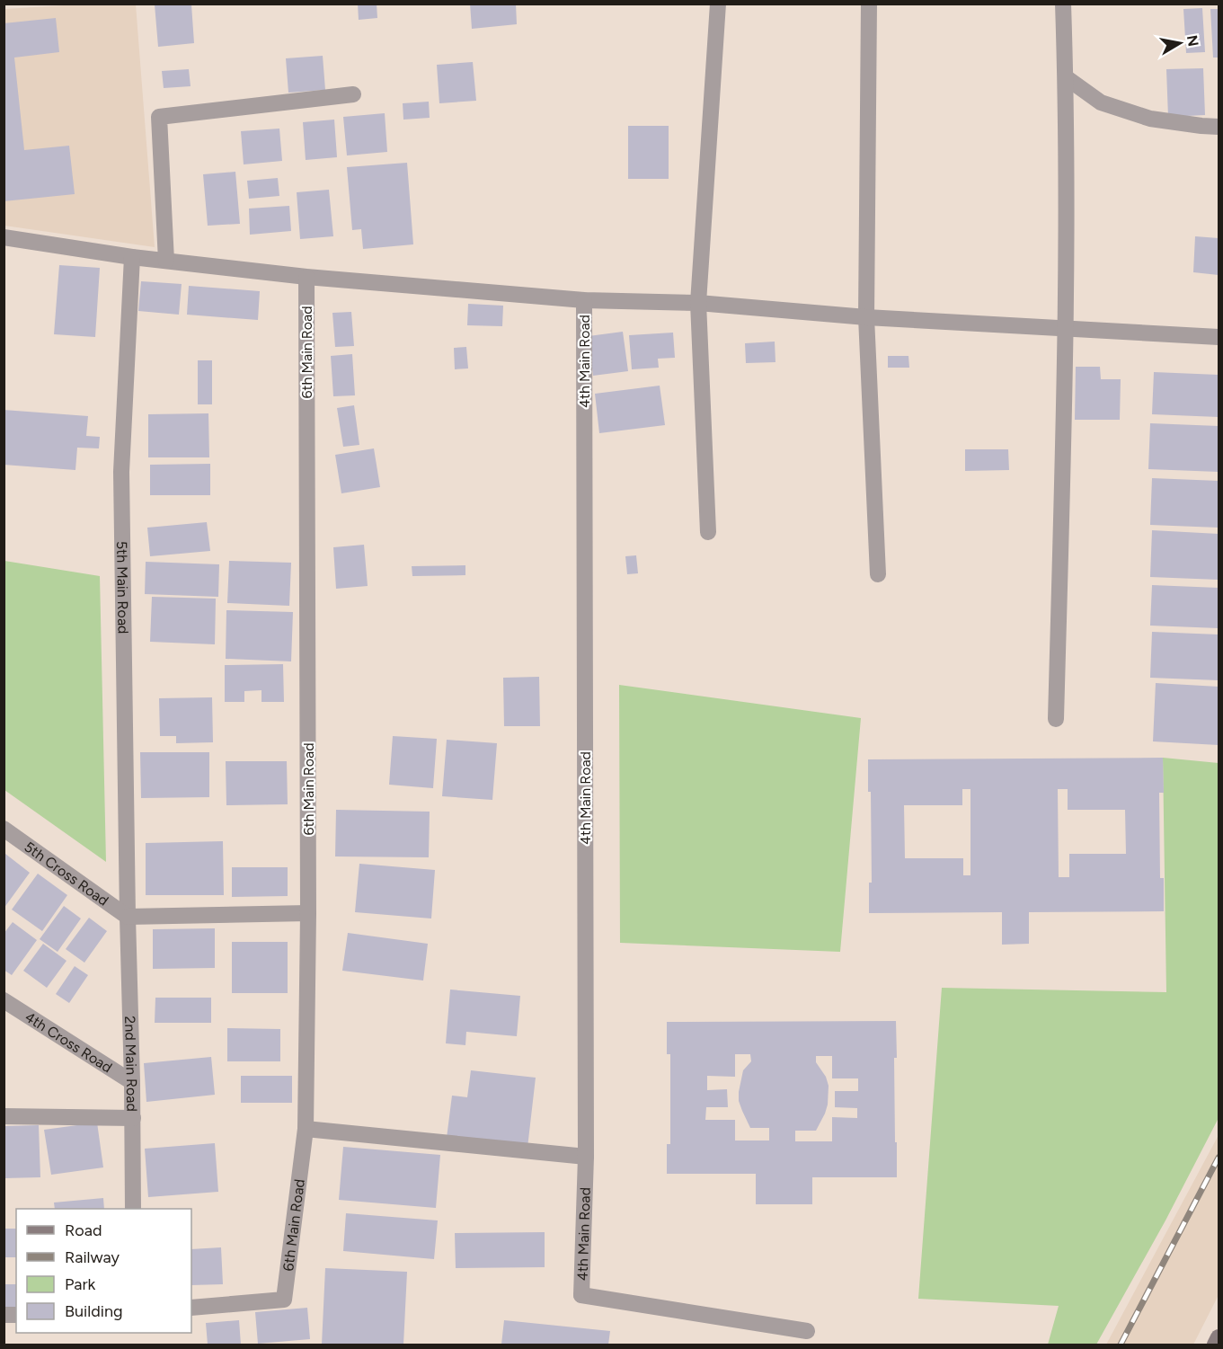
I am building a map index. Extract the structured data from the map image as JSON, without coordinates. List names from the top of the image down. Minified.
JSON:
{"streets":{"street":["6th Main Road","4th Main Road","5th Main Road","5th Cross Road","4th Cross Road","2nd Main Road"]},"crossings":[["5th Main Road","5th Cross Road"],["5th Main Road","2nd Main Road"],["5th Cross Road","2nd Main Road"],["4th Cross Road","2nd Main Road"]],"legend":["Road","Railway","Park","Building"],"north":"right"}
